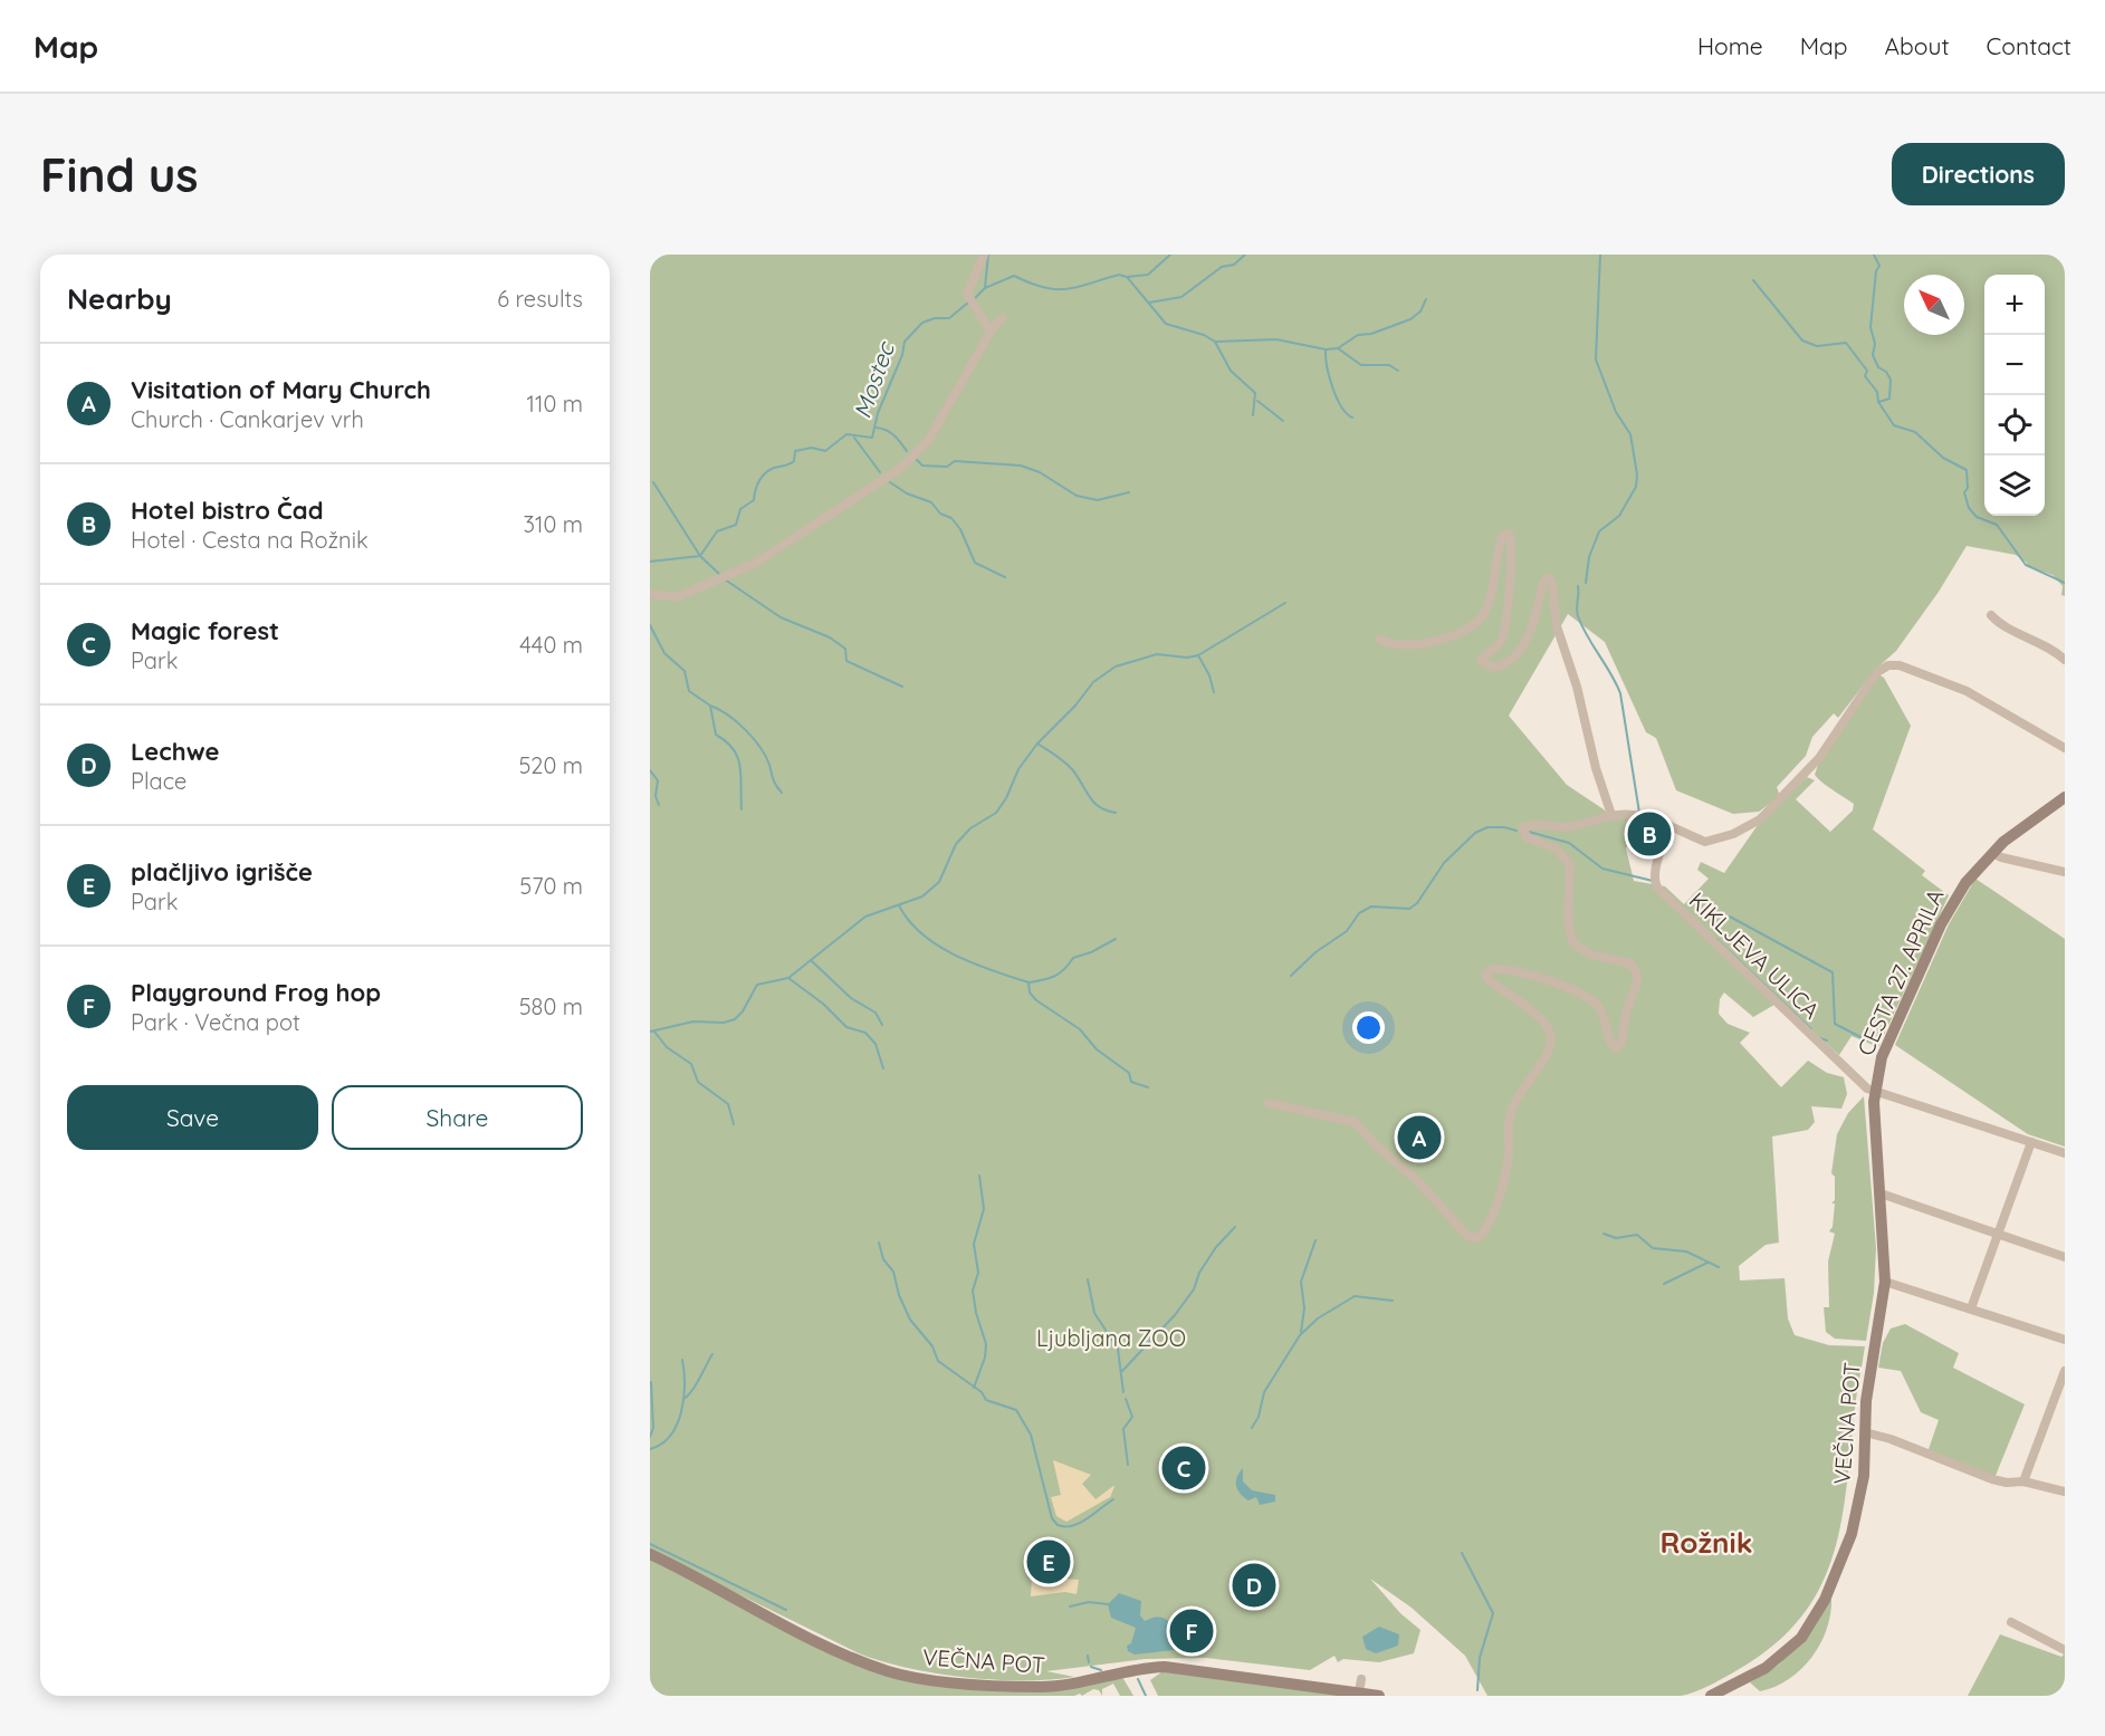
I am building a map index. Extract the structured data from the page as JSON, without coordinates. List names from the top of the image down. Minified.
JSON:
{"streets":{"main road":["CESTA 27. APRILA","VEČNA POT"],"street":["KIKLJEVA ULICA"]},"crossings":[["KIKLJEVA ULICA","CESTA 27. APRILA"],["KIKLJEVA ULICA","VEČNA POT"],["CESTA 27. APRILA","VEČNA POT"]],"districts":["Rožnik"],"water":["Mostec"],"parks":["Ljubljana ZOO"],"north":"top left","page":{"header":"Map","nav":["Home","Map","About","Contact"],"buttons":["Directions",["Save","Share"]],"title":"Find us","heading":["Nearby","6 results"],"map_buttons":["+","−"],"list":[{"mark":"A","name":"Visitation of Mary Church","note":"Church · Cankarjev vrh","value":"110 m"},{"mark":"B","name":"Hotel bistro Čad","note":"Hotel · Cesta na Rožnik","value":"310 m"},{"mark":"C","name":"Magic forest","note":"Park","value":"440 m"},{"mark":"D","name":"Lechwe","note":"Place","value":"520 m"},{"mark":"E","name":"plačljivo igrišče","note":"Park","value":"570 m"},{"mark":"F","name":"Playground Frog hop","note":"Park · Večna pot","value":"580 m"}],"pins":["B","A","C","E","D","F"]}}
